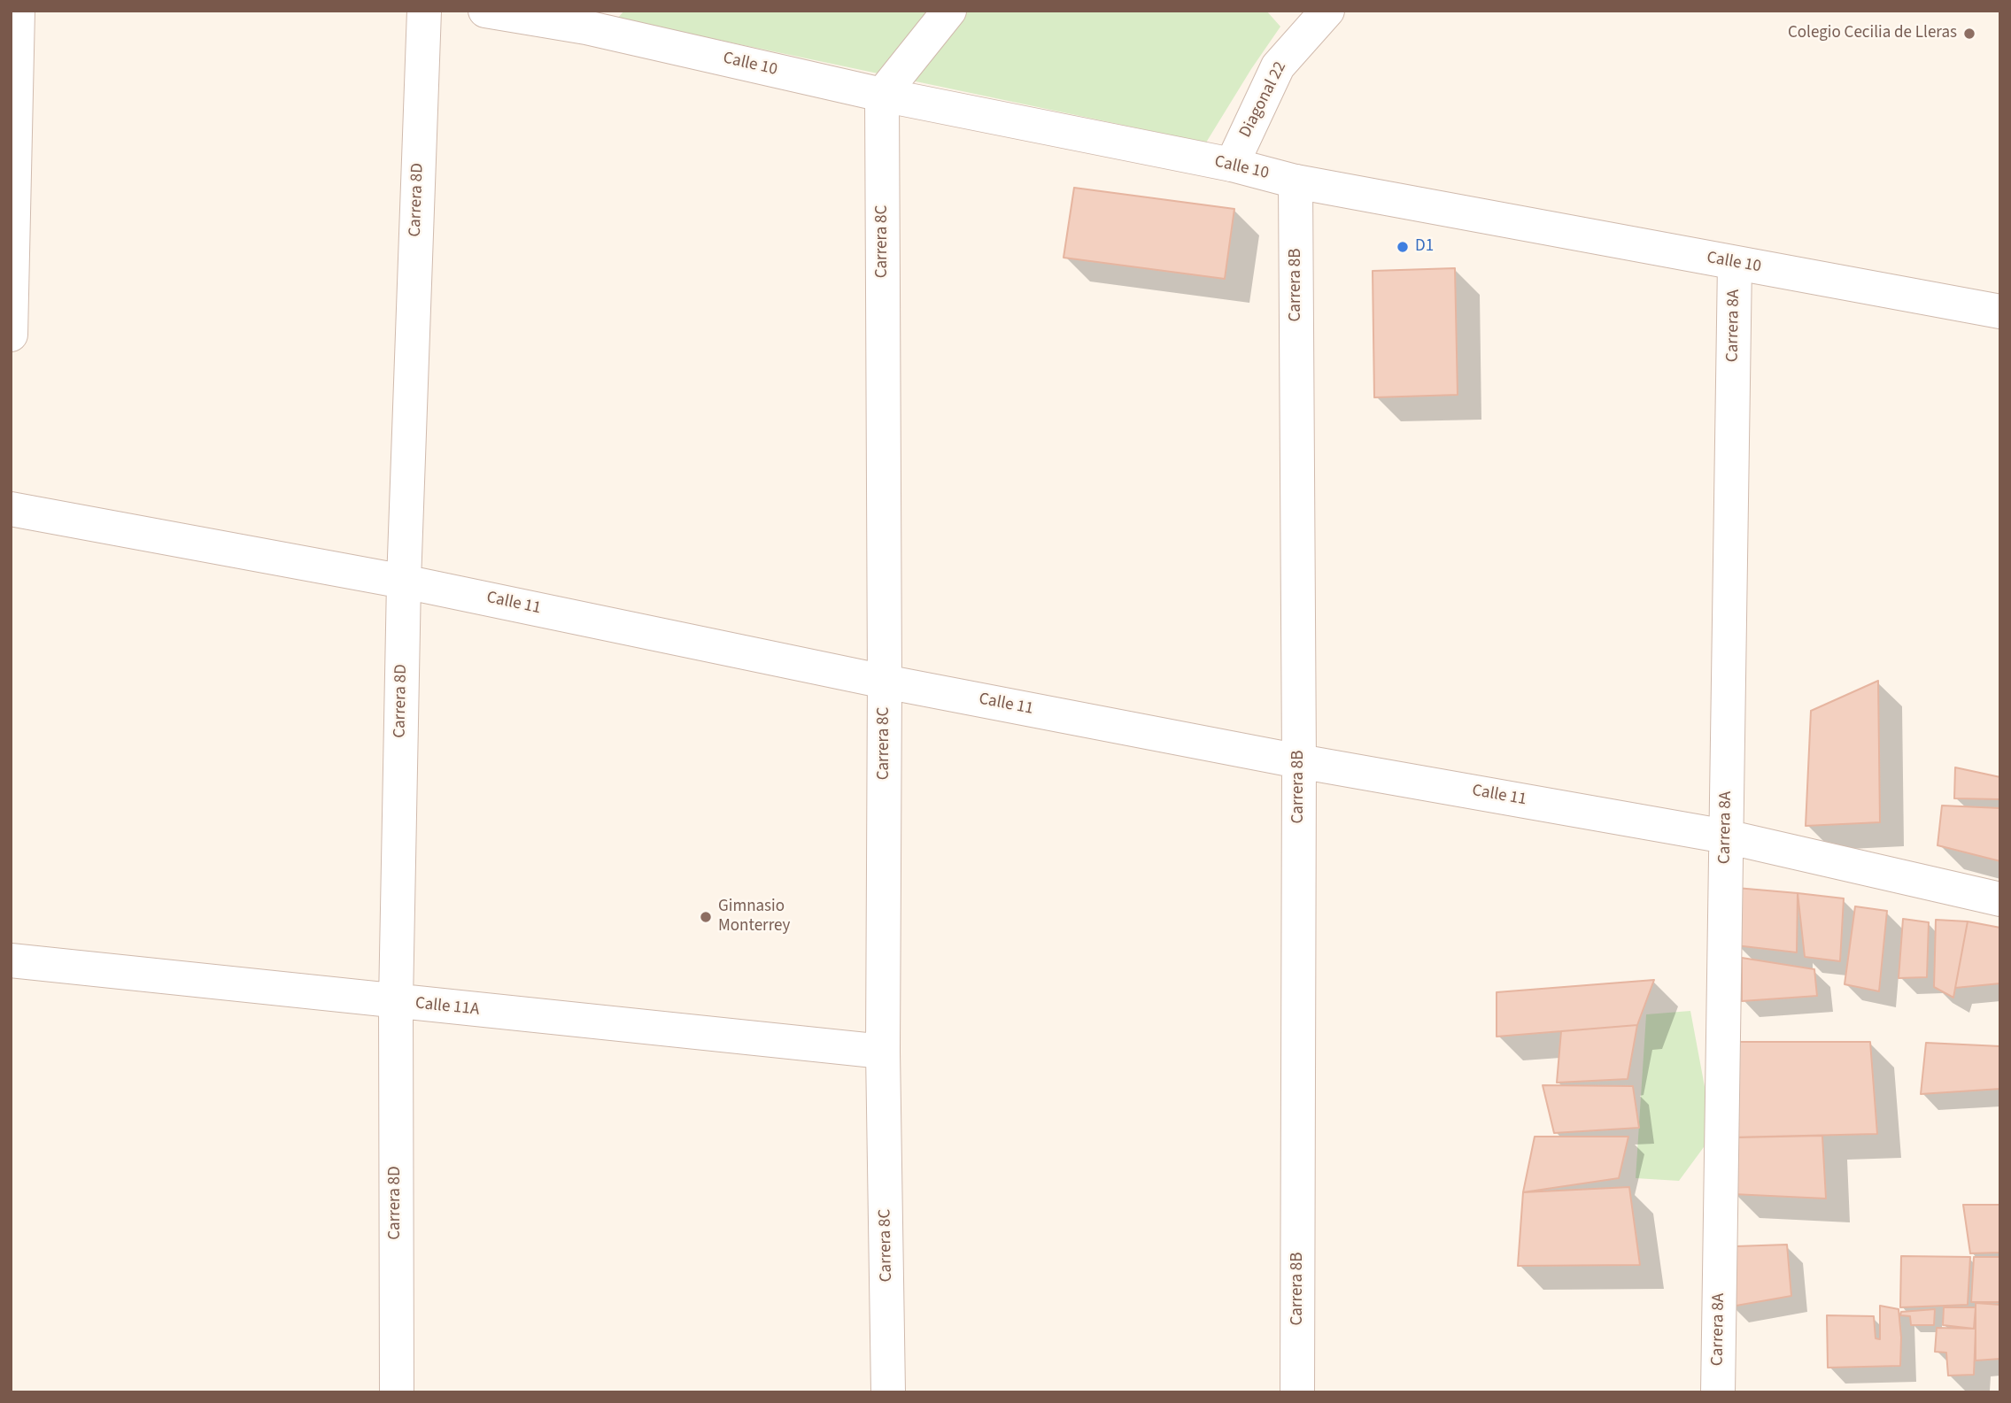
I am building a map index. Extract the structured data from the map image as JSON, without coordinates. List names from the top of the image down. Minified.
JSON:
{"streets":{"street":["Calle 10","Diagonal 22","Carrera 8D","Carrera 8C","Carrera 8B","Carrera 8A","Calle 11","Calle 11A"]},"crossings":[["Calle 10","Diagonal 22"],["Calle 10","Carrera 8C"],["Calle 10","Carrera 8B"],["Calle 10","Carrera 8A"],["Carrera 8D","Calle 11"],["Carrera 8D","Calle 11A"],["Carrera 8C","Calle 11"],["Carrera 8C","Calle 11A"],["Carrera 8B","Calle 11"],["Carrera 8A","Calle 11"]],"places":["Colegio Cecilia de Lleras","D1","Gimnasio Monterrey"]}
